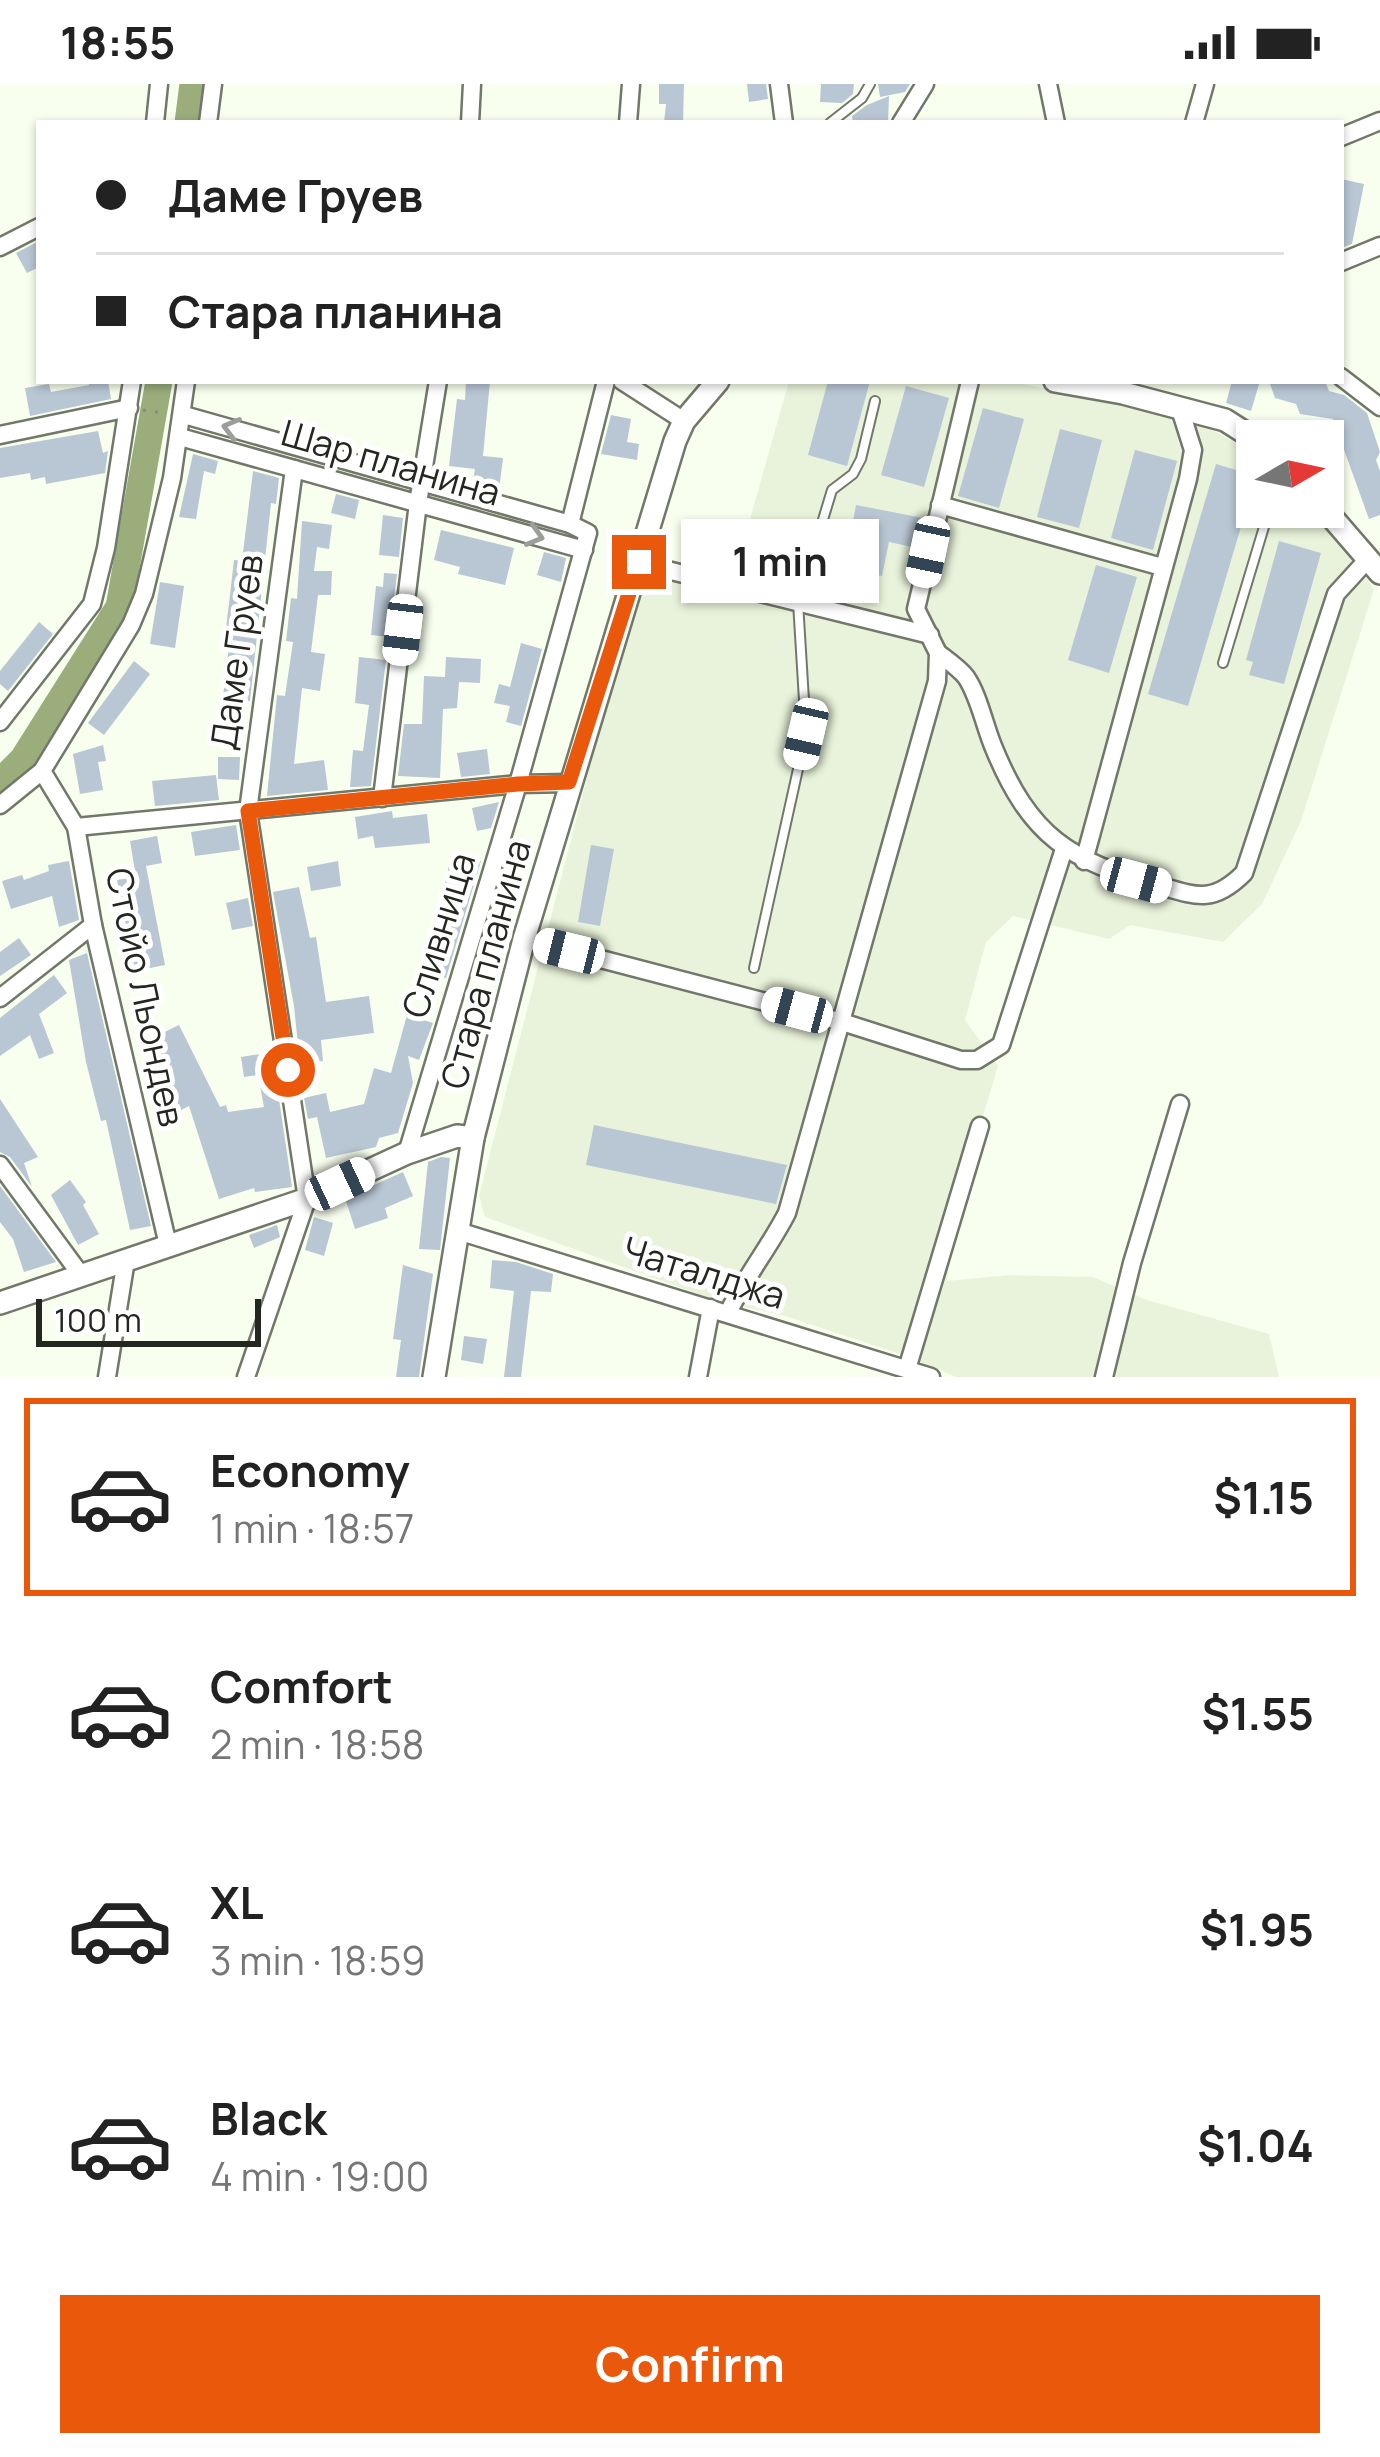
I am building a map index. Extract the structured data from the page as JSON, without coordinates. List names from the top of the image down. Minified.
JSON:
{"streets":{"street":["Шар планина","Даме Груев","Сливница","Стара планина","Стойо Льондев","Чаталджа"]},"crossings":[["Шар планина","Даме Груев"],["Шар планина","Сливница"],["Стара планина","Чаталджа"]],"scale_bar":"100 m","north":"right","page":{"status":"18:55","banner":["Даме Груев","Стара планина"],"bubble":"1 min","scale":"100 m","list":[{"name":"Economy","note":"1 min · 18:57","value":"$1.15"},{"name":"Comfort","note":"2 min · 18:58","value":"$1.55"},{"name":"XL","note":"3 min · 18:59","value":"$1.95"},{"name":"Black","note":"4 min · 19:00","value":"$1.04"}],"buttons":"Confirm"}}
